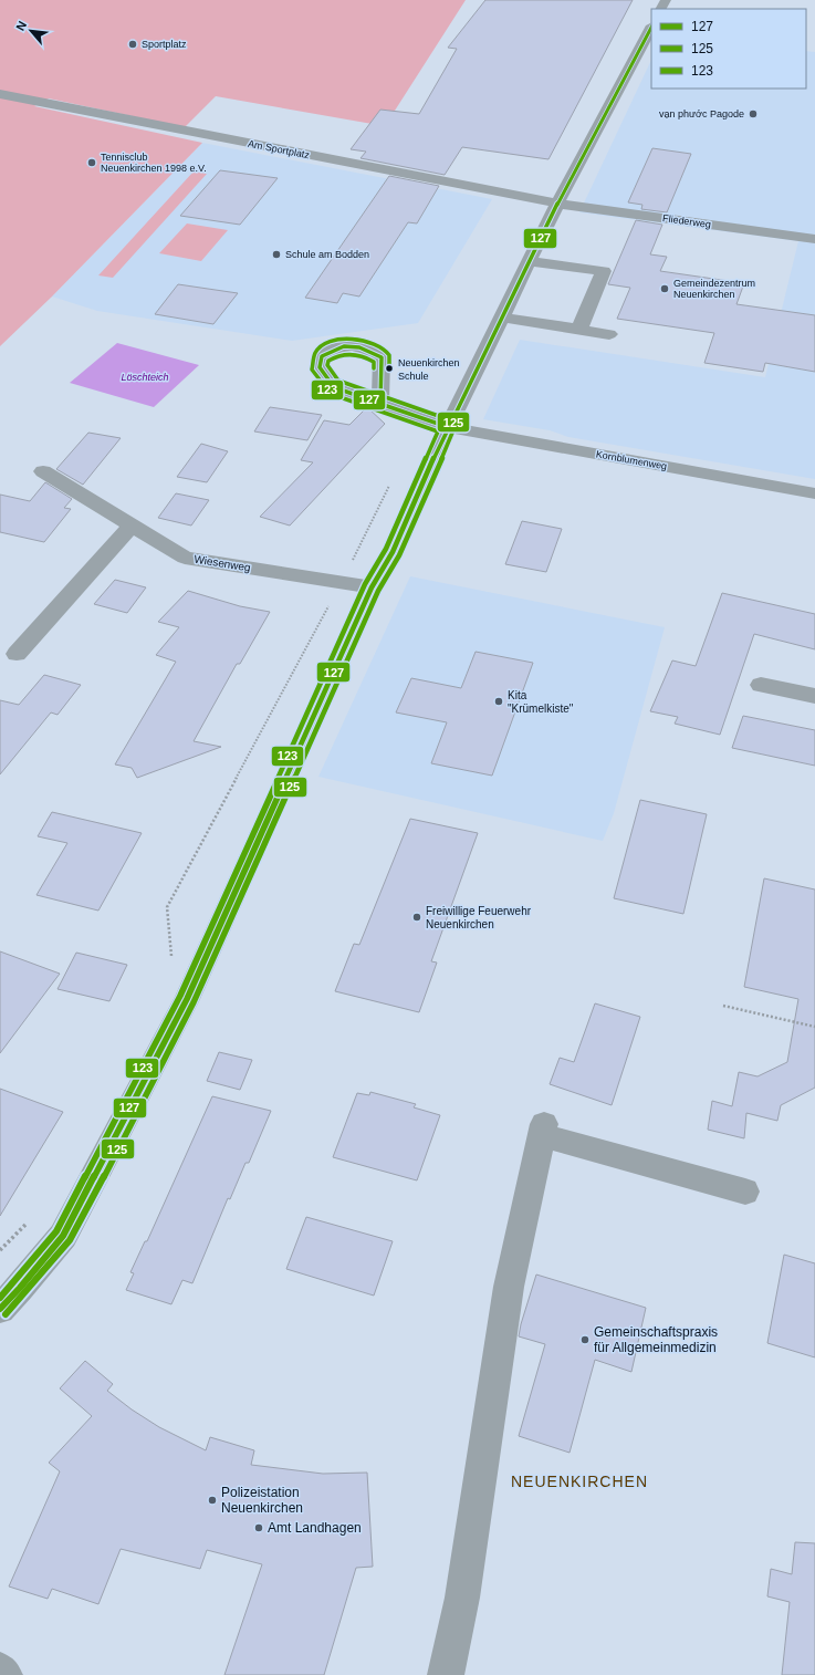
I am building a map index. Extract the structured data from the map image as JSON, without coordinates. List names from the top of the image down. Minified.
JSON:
{"streets":{"street":["Am Sportplatz","Fliederweg","Kornblumenweg","Wiesenweg"]},"crossings":[["Am Sportplatz","Fliederweg"]],"districts":["NEUENKIRCHEN"],"water":["Löschteich"],"places":["Sportplatz","vạn phước Pagode","Tennisclub Neuenkirchen 1998 e.V.","Schule am Bodden","Gemeindezentrum Neuenkirchen","Neuenkirchen Schule","Kita \"Krümelkiste\"","Freiwillige Feuerwehr Neuenkirchen","Gemeinschaftspraxis für Allgemeinmedizin","Polizeistation Neuenkirchen","Amt Landhagen"],"lines":["transit line 127","transit line 123","transit line 125"],"legend":["127","125","123"],"north":"top left"}
